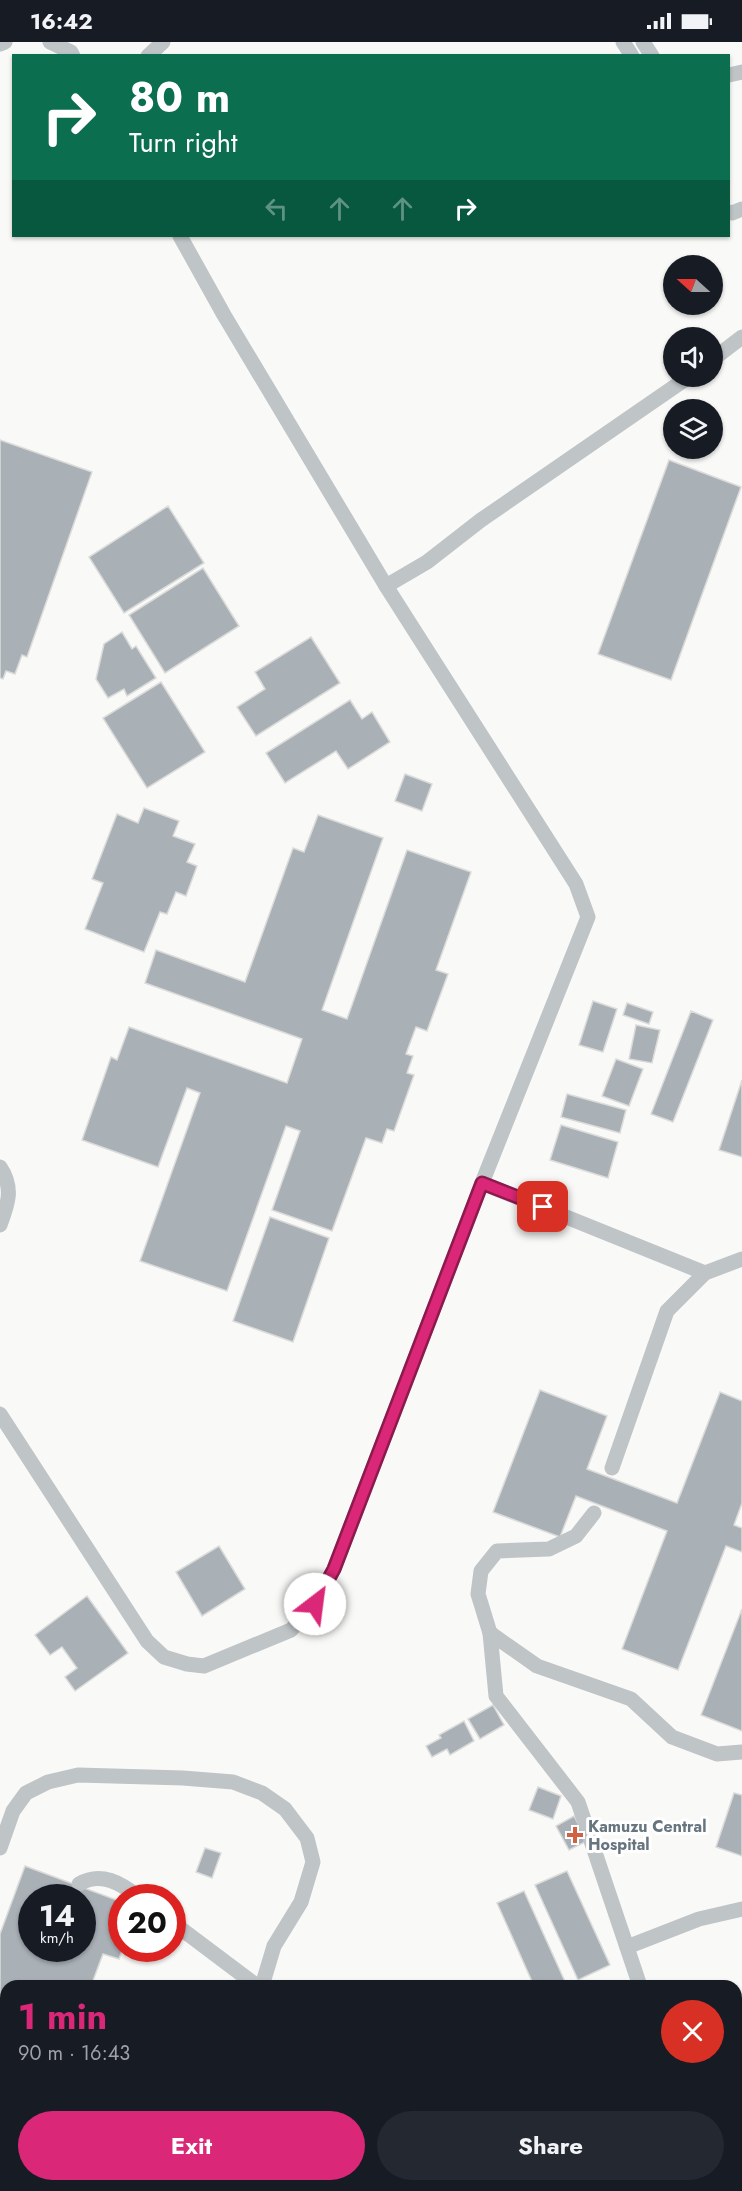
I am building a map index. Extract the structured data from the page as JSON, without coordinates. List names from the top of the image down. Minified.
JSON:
{"places":{"health":["Kamuzu Central Hospital"]},"north":"left","page":{"status":"16:42","turn":["80 m","Turn right"],"speed":"14 km/h","limit":"20","heading":["1 min","90 m · 16:43"],"buttons":["Exit","Share"]}}
